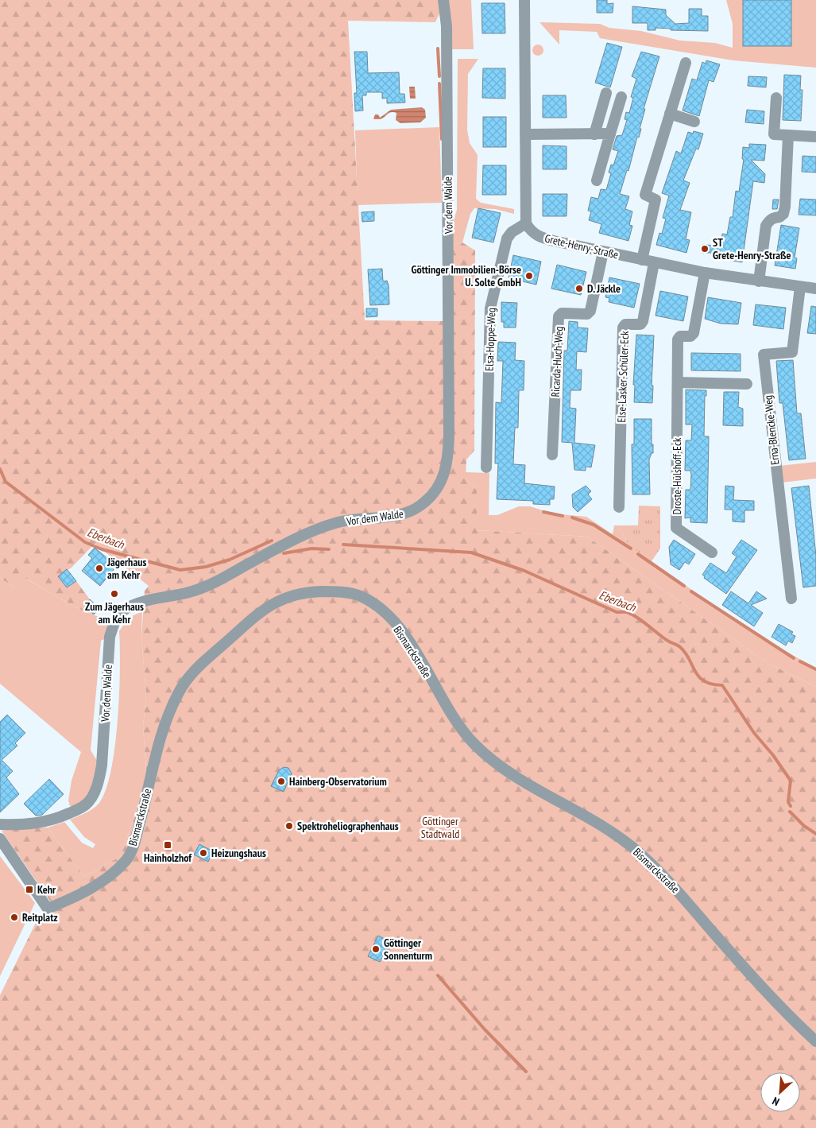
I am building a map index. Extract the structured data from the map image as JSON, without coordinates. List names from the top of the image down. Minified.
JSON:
{"streets":{"street":["Vor dem Walde","Grete-Henry-Straße","Elsa-Hoppe-Weg","Ricarda-Huch-Weg","Else-Lasker-Schüler-Eck","Erna-Blencke-Weg","Droste-Hülshoff-Eck","Bismarckstraße"]},"crossings":[["Grete-Henry-Straße","Elsa-Hoppe-Weg"],["Grete-Henry-Straße","Ricarda-Huch-Weg"],["Grete-Henry-Straße","Else-Lasker-Schüler-Eck"],["Grete-Henry-Straße","Erna-Blencke-Weg"],["Grete-Henry-Straße","Droste-Hülshoff-Eck"]],"water":["Eberbach"],"parks":["Göttinger Stadtwald"],"places":{"other":["ST Grete-Henry-Straße","Göttinger Immobilien-Börse U. Solte GmbH","D. Jäckle","Jägerhaus am Kehr","Zum Jägerhaus am Kehr","Hainberg-Observatorium","Spektroheliographenhaus","Heizungshaus","Reitplatz","Göttinger Sonnenturm"],"transit":["Hainholzhof","Kehr"]},"north":"bottom left"}
